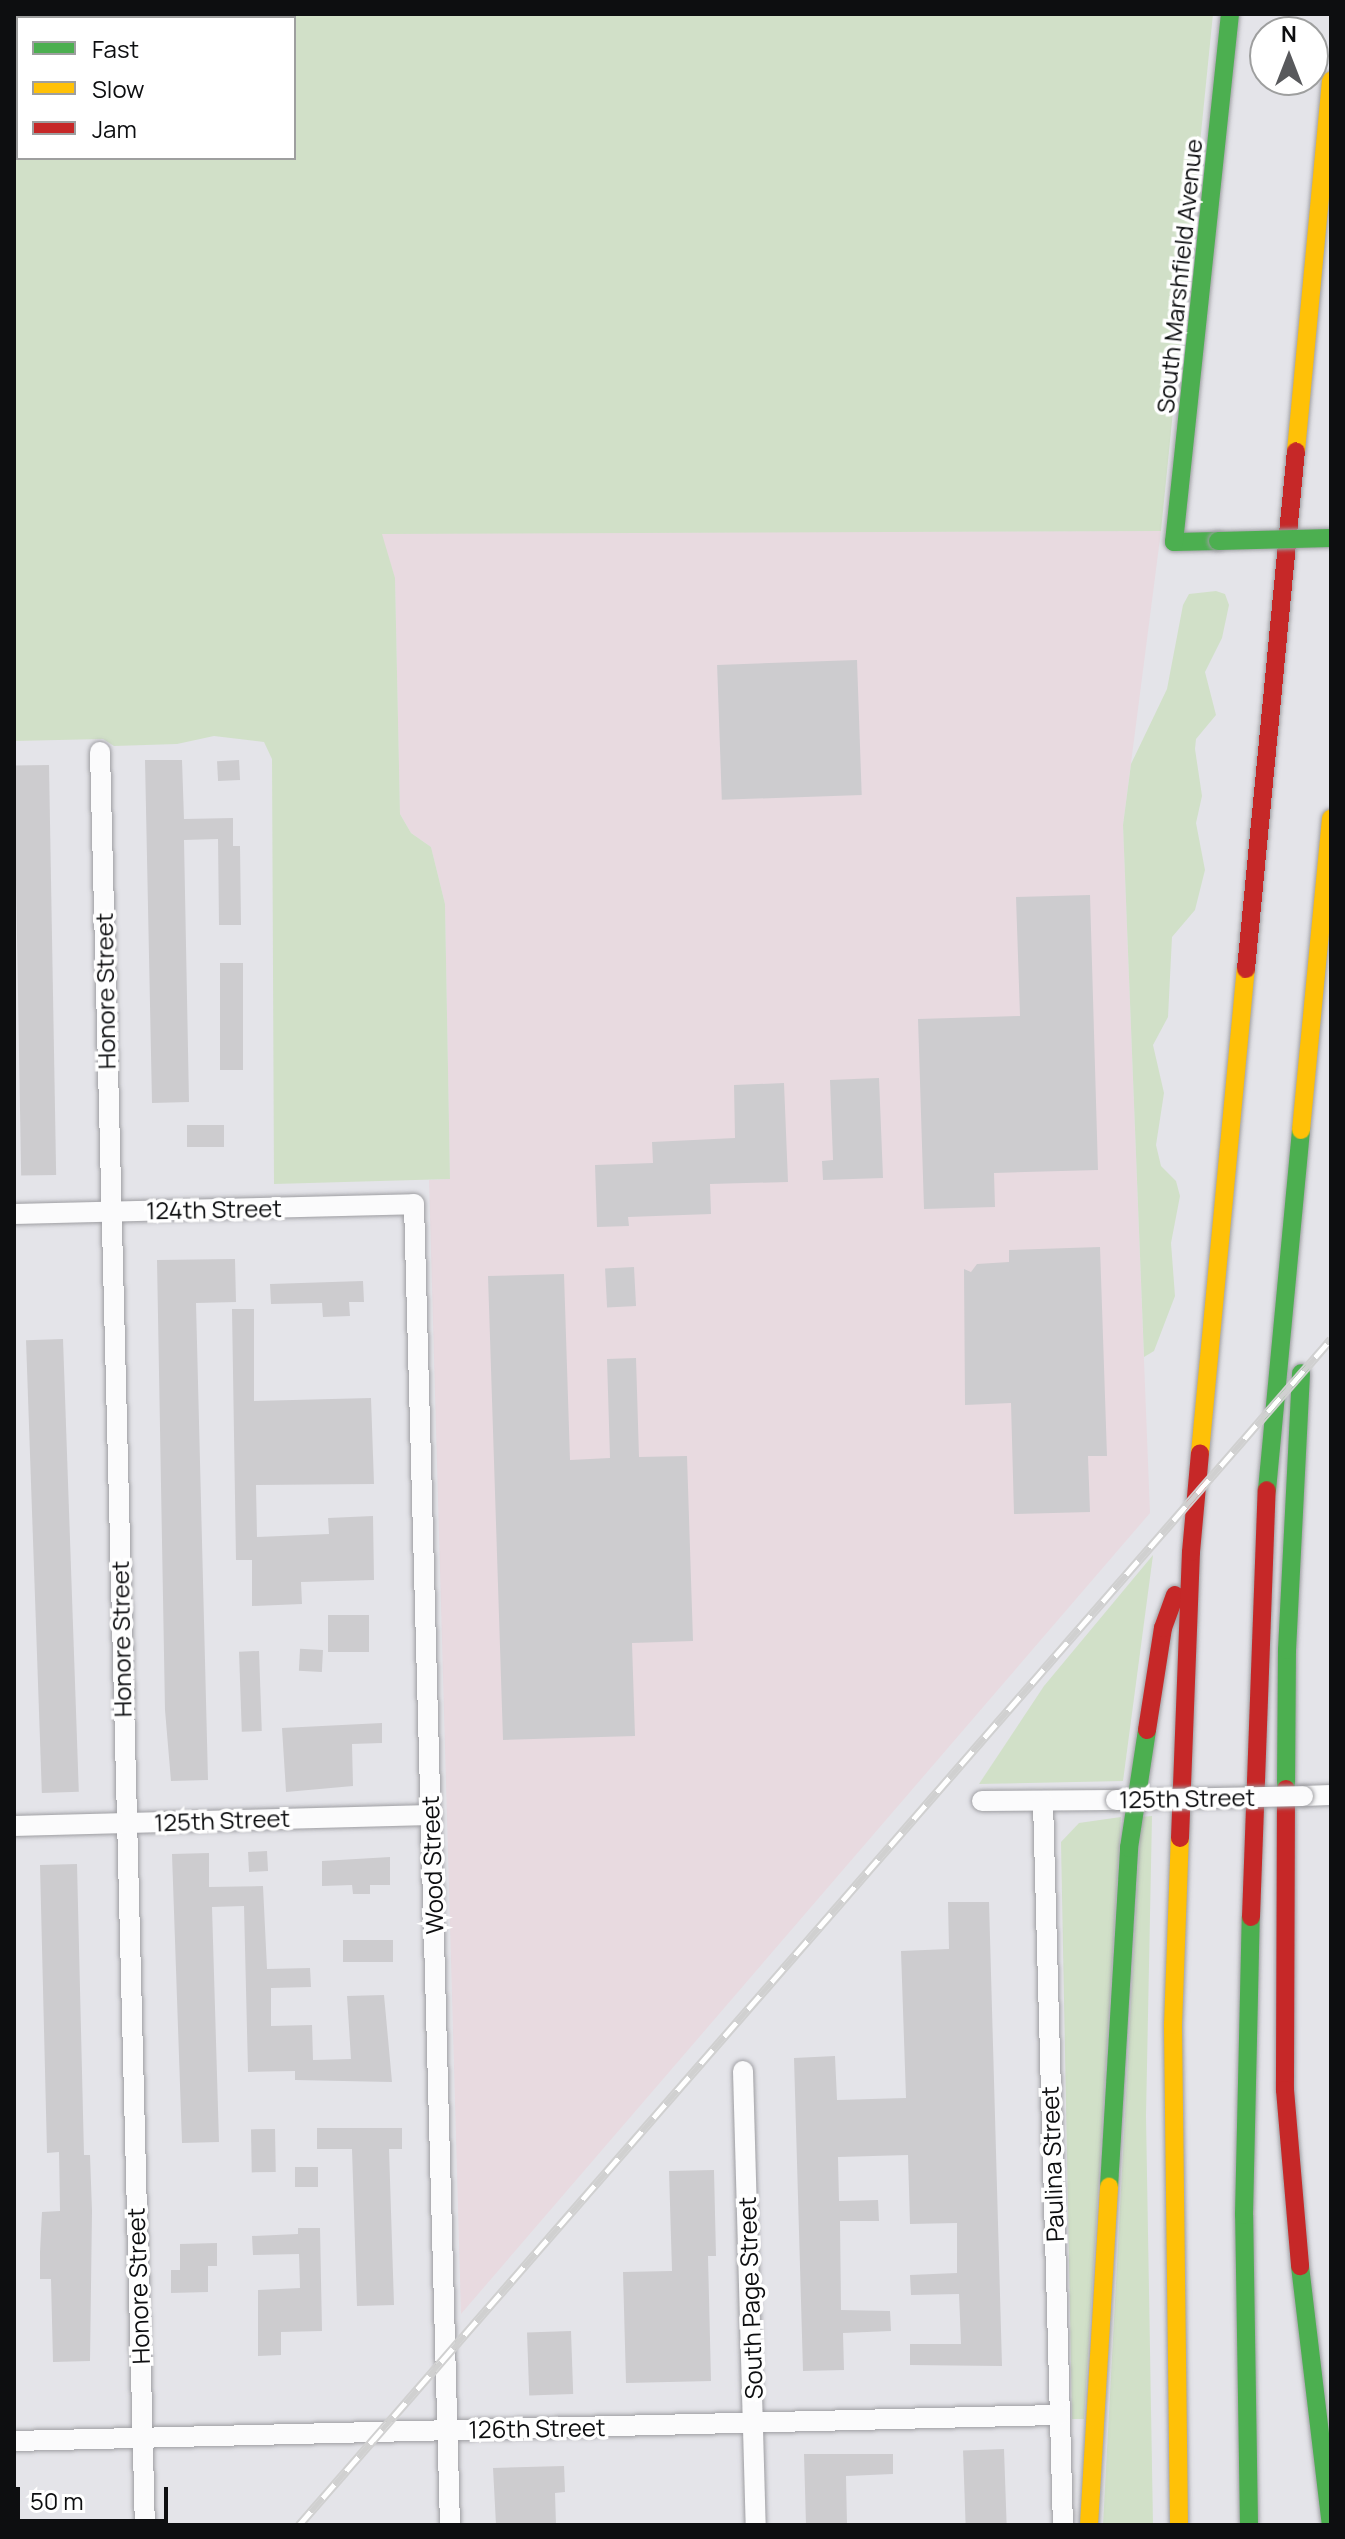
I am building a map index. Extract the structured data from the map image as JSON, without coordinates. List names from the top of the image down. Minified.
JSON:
{"streets":{"main road":["South Marshfield Avenue"],"street":["Honore Street","124th Street","125th Street","Wood Street","Paulina Street","South Page Street","126th Street"]},"crossings":[["Honore Street","124th Street"],["Honore Street","125th Street"],["Honore Street","126th Street"],["124th Street","Wood Street"],["125th Street","Wood Street"],["125th Street","Paulina Street"],["Wood Street","126th Street"],["Paulina Street","126th Street"],["South Page Street","126th Street"]],"legend":["Fast","Slow","Jam"],"scale_bar":"50 m","north":"top"}
